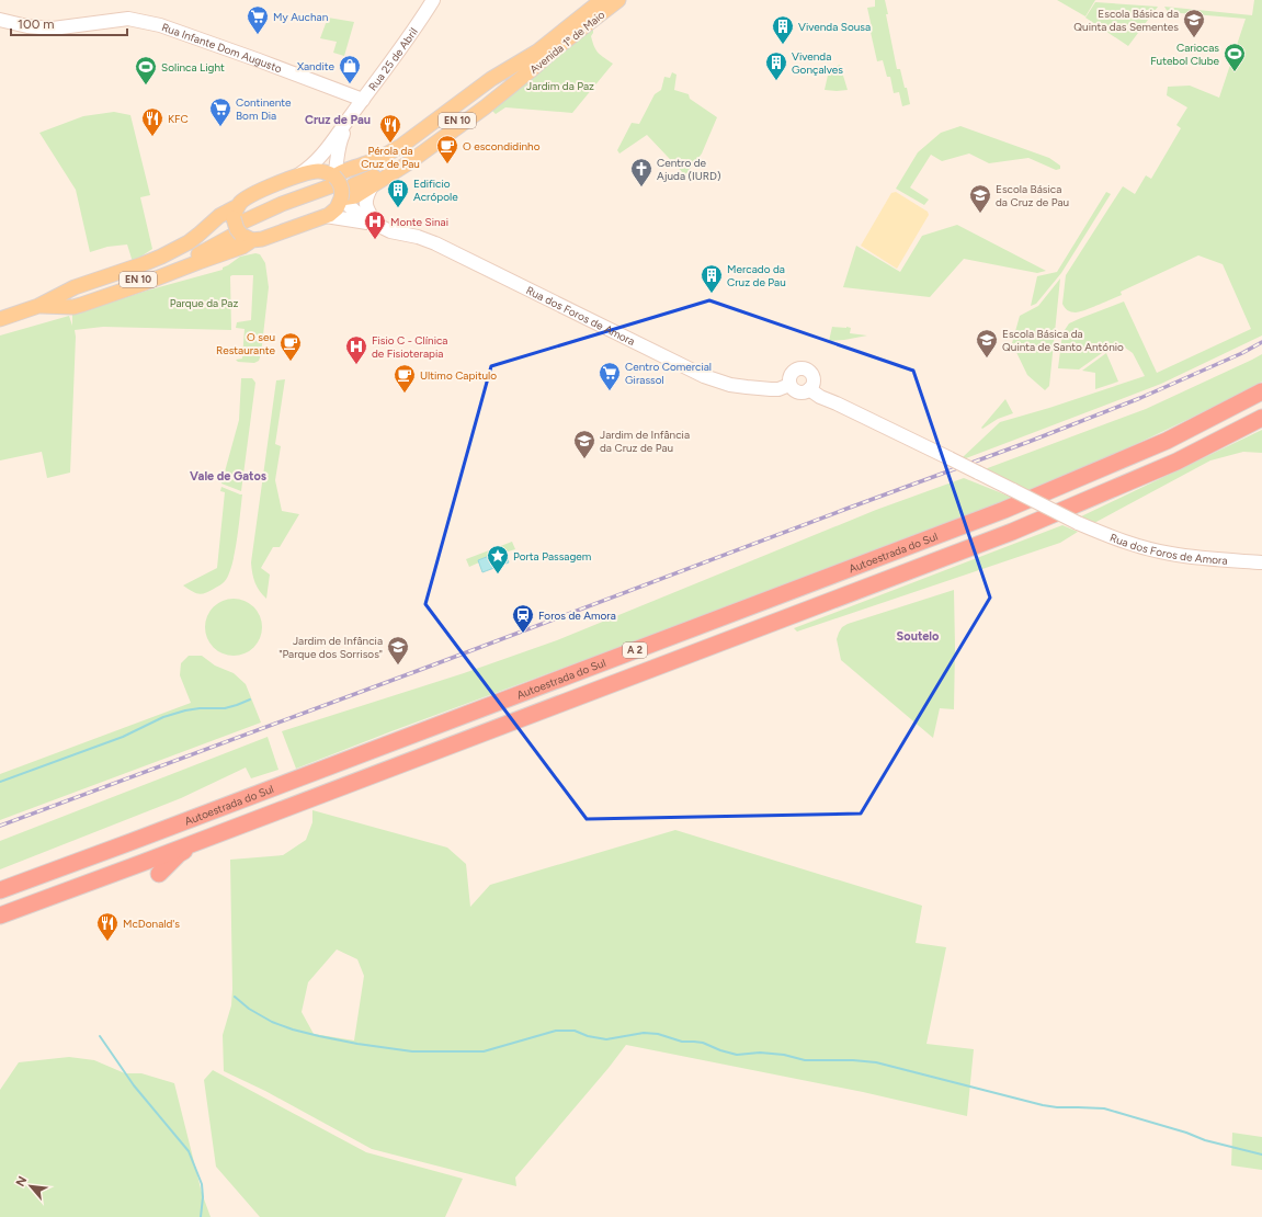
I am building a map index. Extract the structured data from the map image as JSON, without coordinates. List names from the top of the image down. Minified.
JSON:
{"streets":{"highway":["Autoestrada do Sul","A 2"],"main road":["Avenida 1º de Maio","Rua Infante Dom Augusto","Rua 25 de Abril","EN 10","Rua dos Foros de Amora"]},"crossings":[["Avenida 1º de Maio","Rua 25 de Abril"],["Avenida 1º de Maio","EN 10"],["Avenida 1º de Maio","Rua dos Foros de Amora"],["Rua Infante Dom Augusto","Rua 25 de Abril"],["Rua 25 de Abril","EN 10"],["Rua 25 de Abril","Rua dos Foros de Amora"],["EN 10","Rua dos Foros de Amora"]],"districts":["Cruz de Pau","Vale de Gatos","Soutelo"],"parks":["Jardim da Paz","Parque da Paz"],"places":{"supermarket":["My Auchan","Continente Bom Dia","Centro Comercial Girassol"],"school or university":["Escola Básica da Quinta das Sementes","Escola Básica da Cruz de Pau","Escola Básica da Quinta de Santo António","Jardim de Infância da Cruz de Pau","Jardim de Infância \"Parque dos Sorrisos\""],"building":["Vivenda Sousa","Vivenda Gonçalves","Edificio Acrópole","Mercado da Cruz de Pau"],"sports":["Cariocas Futebol Clube","Solinca Light"],"shop":["Xandite"],"restaurant":["KFC","Pérola da Cruz de Pau","McDonald's"],"cafe":["O escondidinho","O seu Restaurante","Ultimo Capitulo"],"church":["Centro de Ajuda (IURD)"],"hospital":["Monte Sinai","Fisio C - Clínica de Fisioterapia"],"place":["Porta Passagem"],"station":["Foros de Amora"]},"scale_bar":"100 m","north":"top left"}
